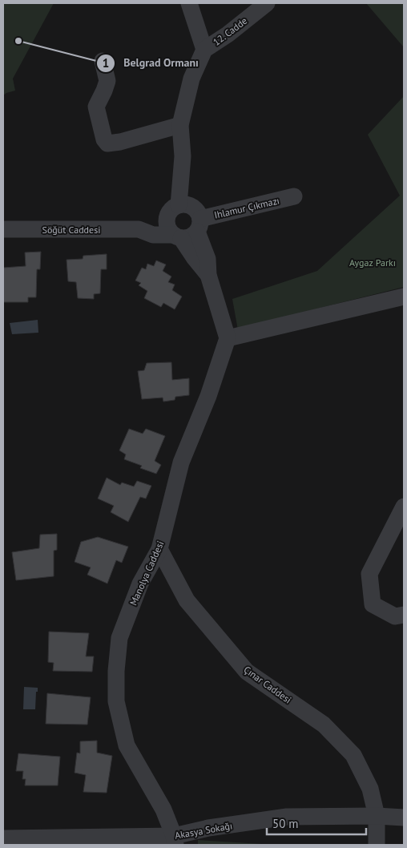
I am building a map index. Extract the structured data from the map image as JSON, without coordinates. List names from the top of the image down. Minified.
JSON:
{"streets":{"street":["12. Cadde","Ihlamur Çıkmazı","Söğüt Caddesi","Manolya Caddesi","Çınar Caddesi","Akasya Sokağı"]},"crossings":[["12. Cadde","Ihlamur Çıkmazı"],["Manolya Caddesi","Çınar Caddesi"],["Manolya Caddesi","Akasya Sokağı"],["Çınar Caddesi","Akasya Sokağı"]],"parks":["Aygaz Parkı"],"places":["Belgrad Ormanı"],"scale_bar":"50 m"}
